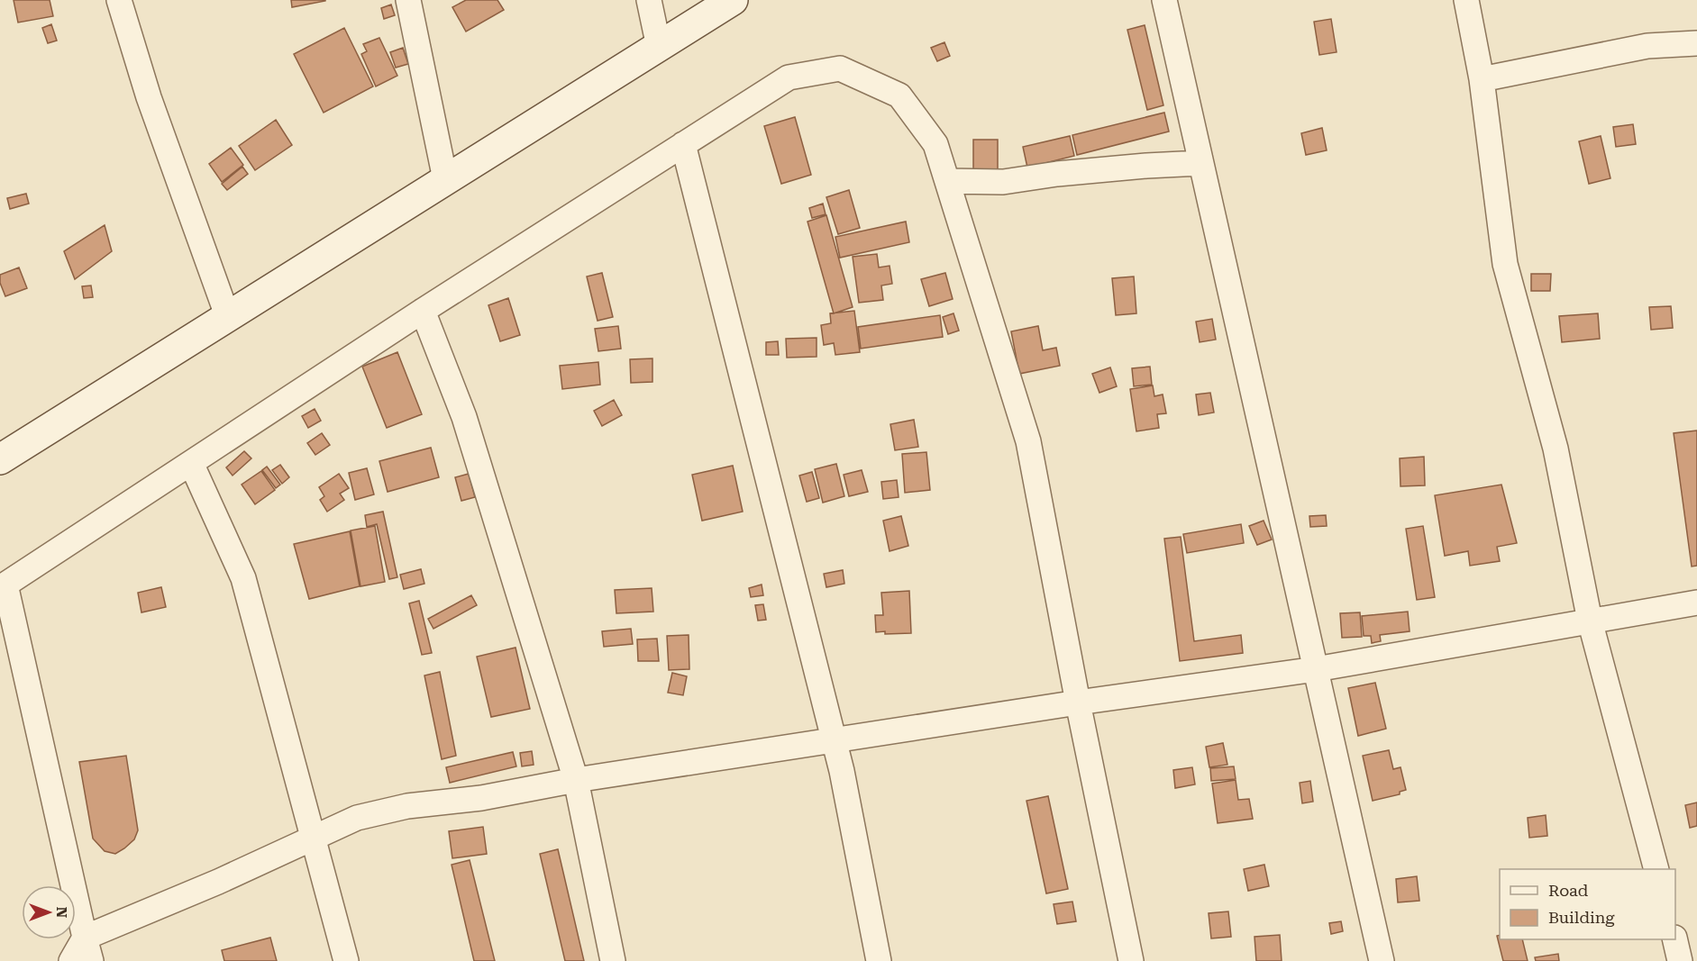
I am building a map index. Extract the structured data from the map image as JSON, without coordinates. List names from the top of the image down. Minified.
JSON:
{"legend":["Road","Building"],"north":"right"}
